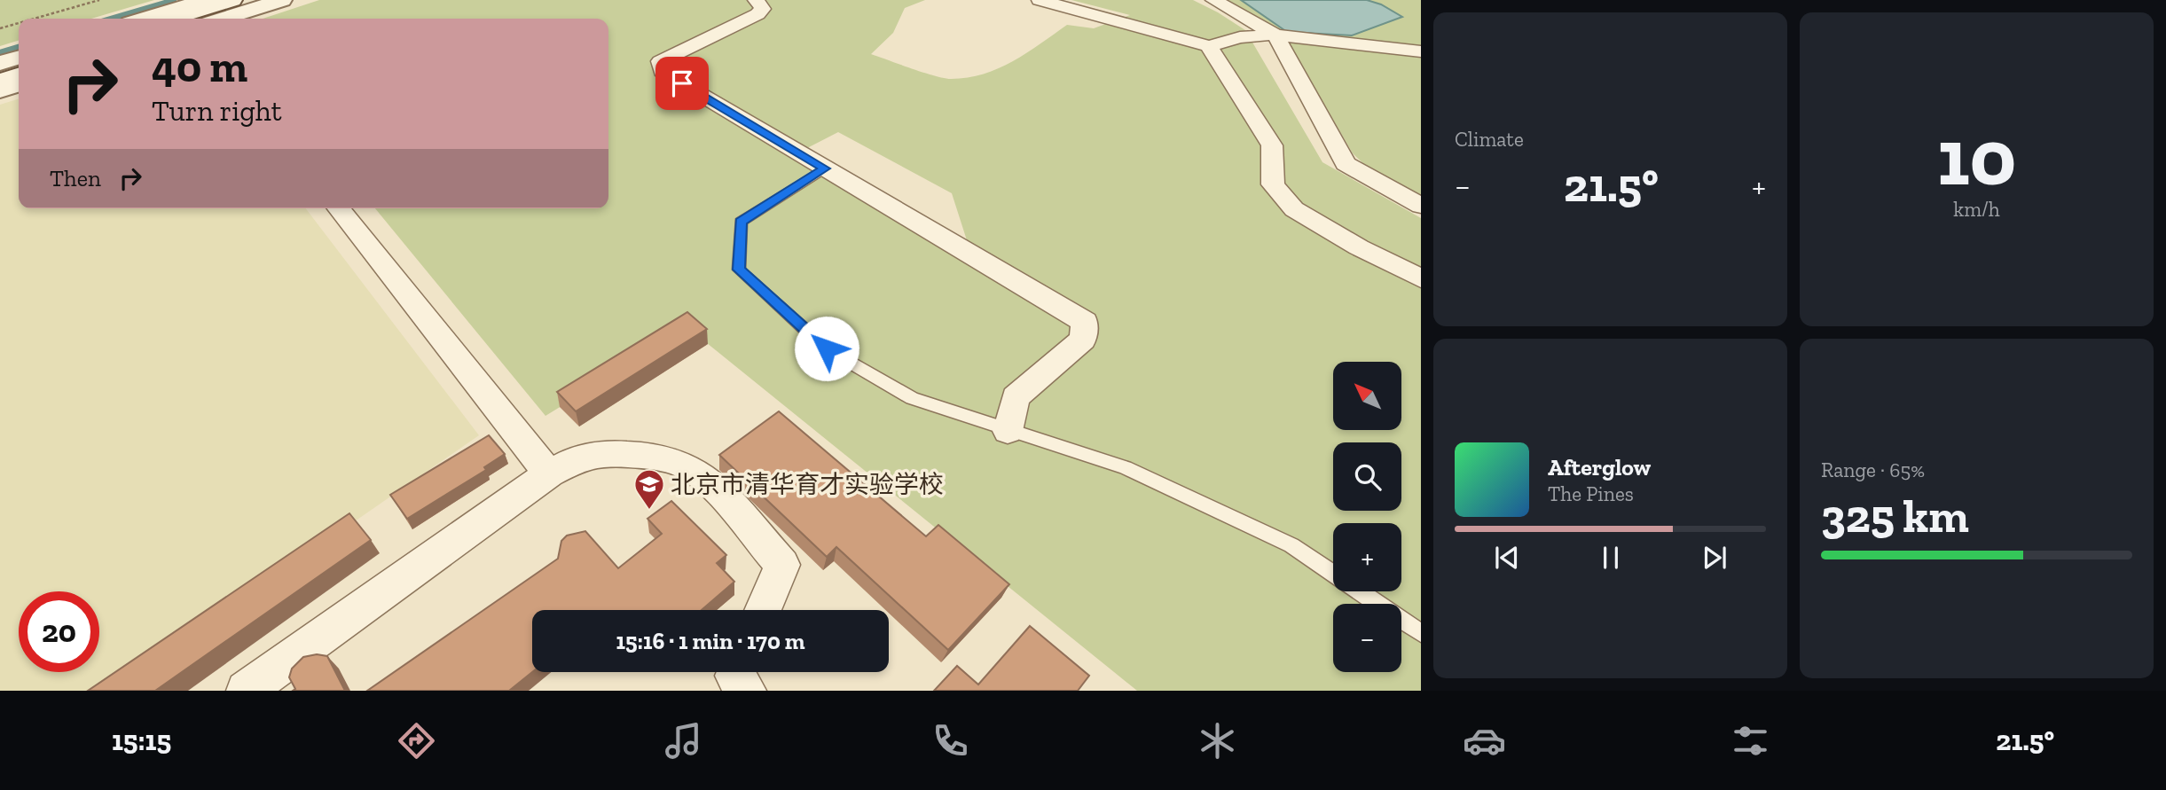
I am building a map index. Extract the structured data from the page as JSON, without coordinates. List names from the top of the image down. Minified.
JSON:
{"places":{"school or university":["北京市清华育才实验学校"]},"north":"top left","page":{"tile":["Climate",["10","km/h"],["Range · 65%","325 km"]],"turn":["40 m","Turn right"],"then":"Then","heat":["−","21.5°","+"],"map_buttons":["+","−"],"song":["Afterglow","The Pines"],"limit":"20","trip":"15:16 · 1 min · 170 m","tabs":["15:15","21.5°"]}}
